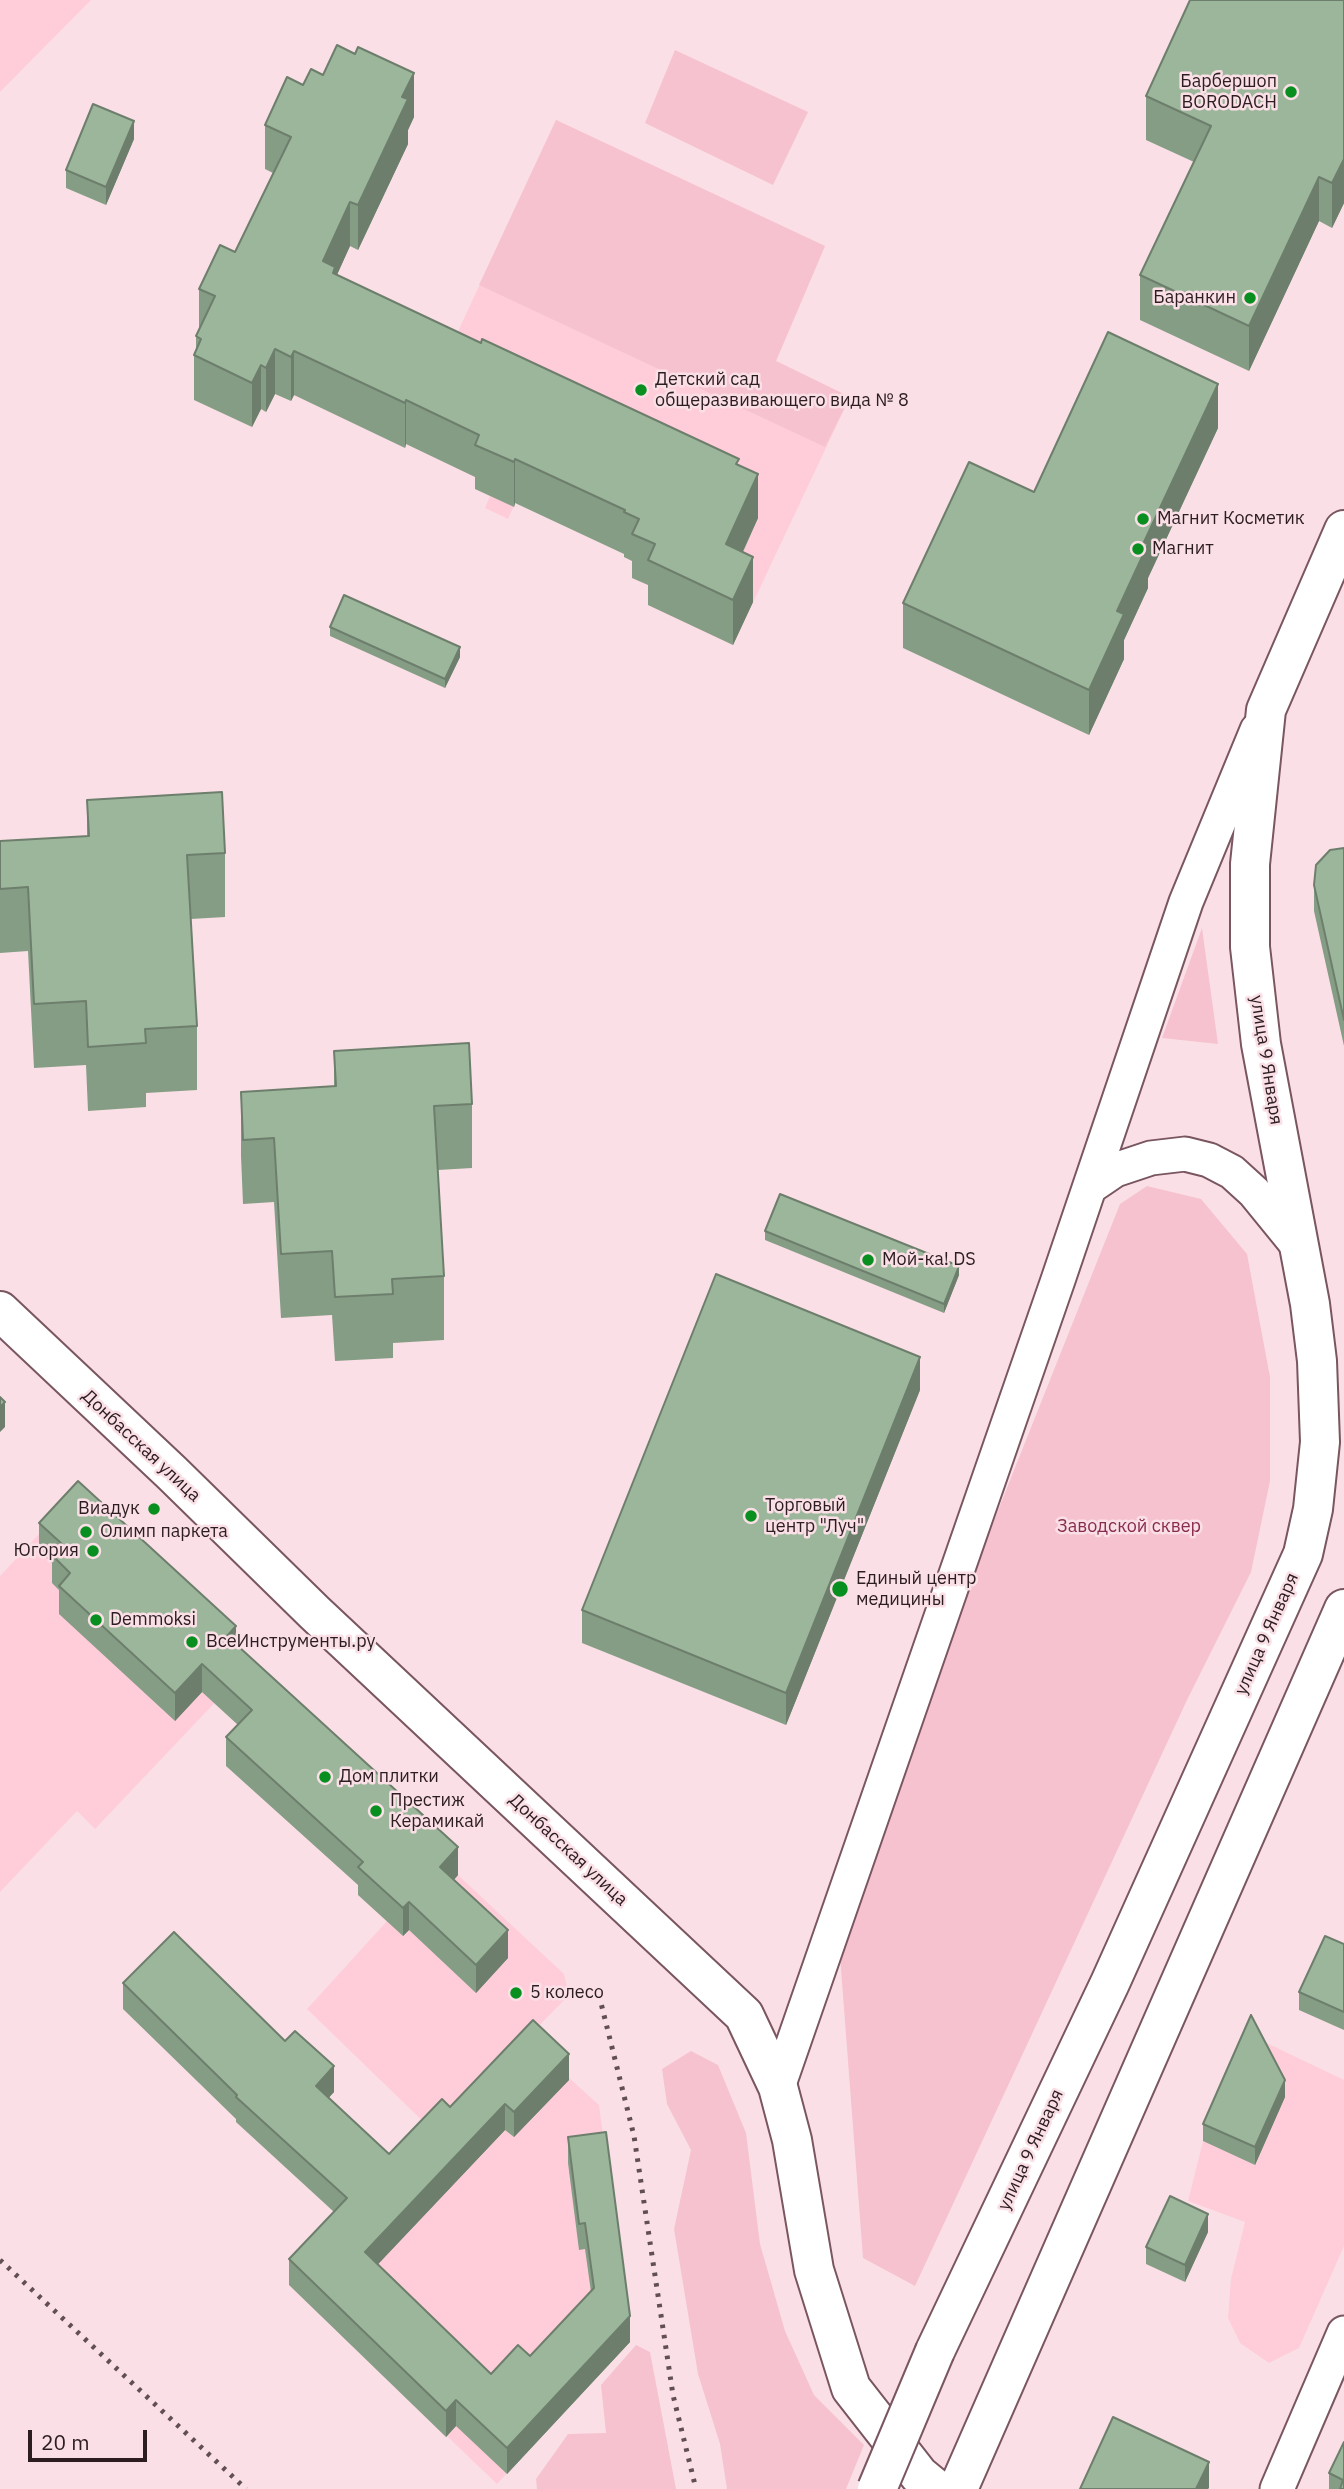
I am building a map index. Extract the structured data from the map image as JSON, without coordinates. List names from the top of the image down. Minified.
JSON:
{"streets":{"main road":["улица 9 Января","Донбасская улица"]},"crossings":[["улица 9 Января","Донбасская улица"]],"parks":["Заводской сквер"],"places":["Барбершоп BORODACH","Баранкин","Детский сад общеразвивающего вида № 8","Магнит Косметик","Магнит","Мой-ка! DS","Виадук","Торговый центр \"Луч\"","Олимп паркета","Югория","Единый центр медицины","Demmoksi","ВсеИнструменты.ру","Дом плитки","Престиж Керамикай","5 колесо"],"scale_bar":"20 m"}
